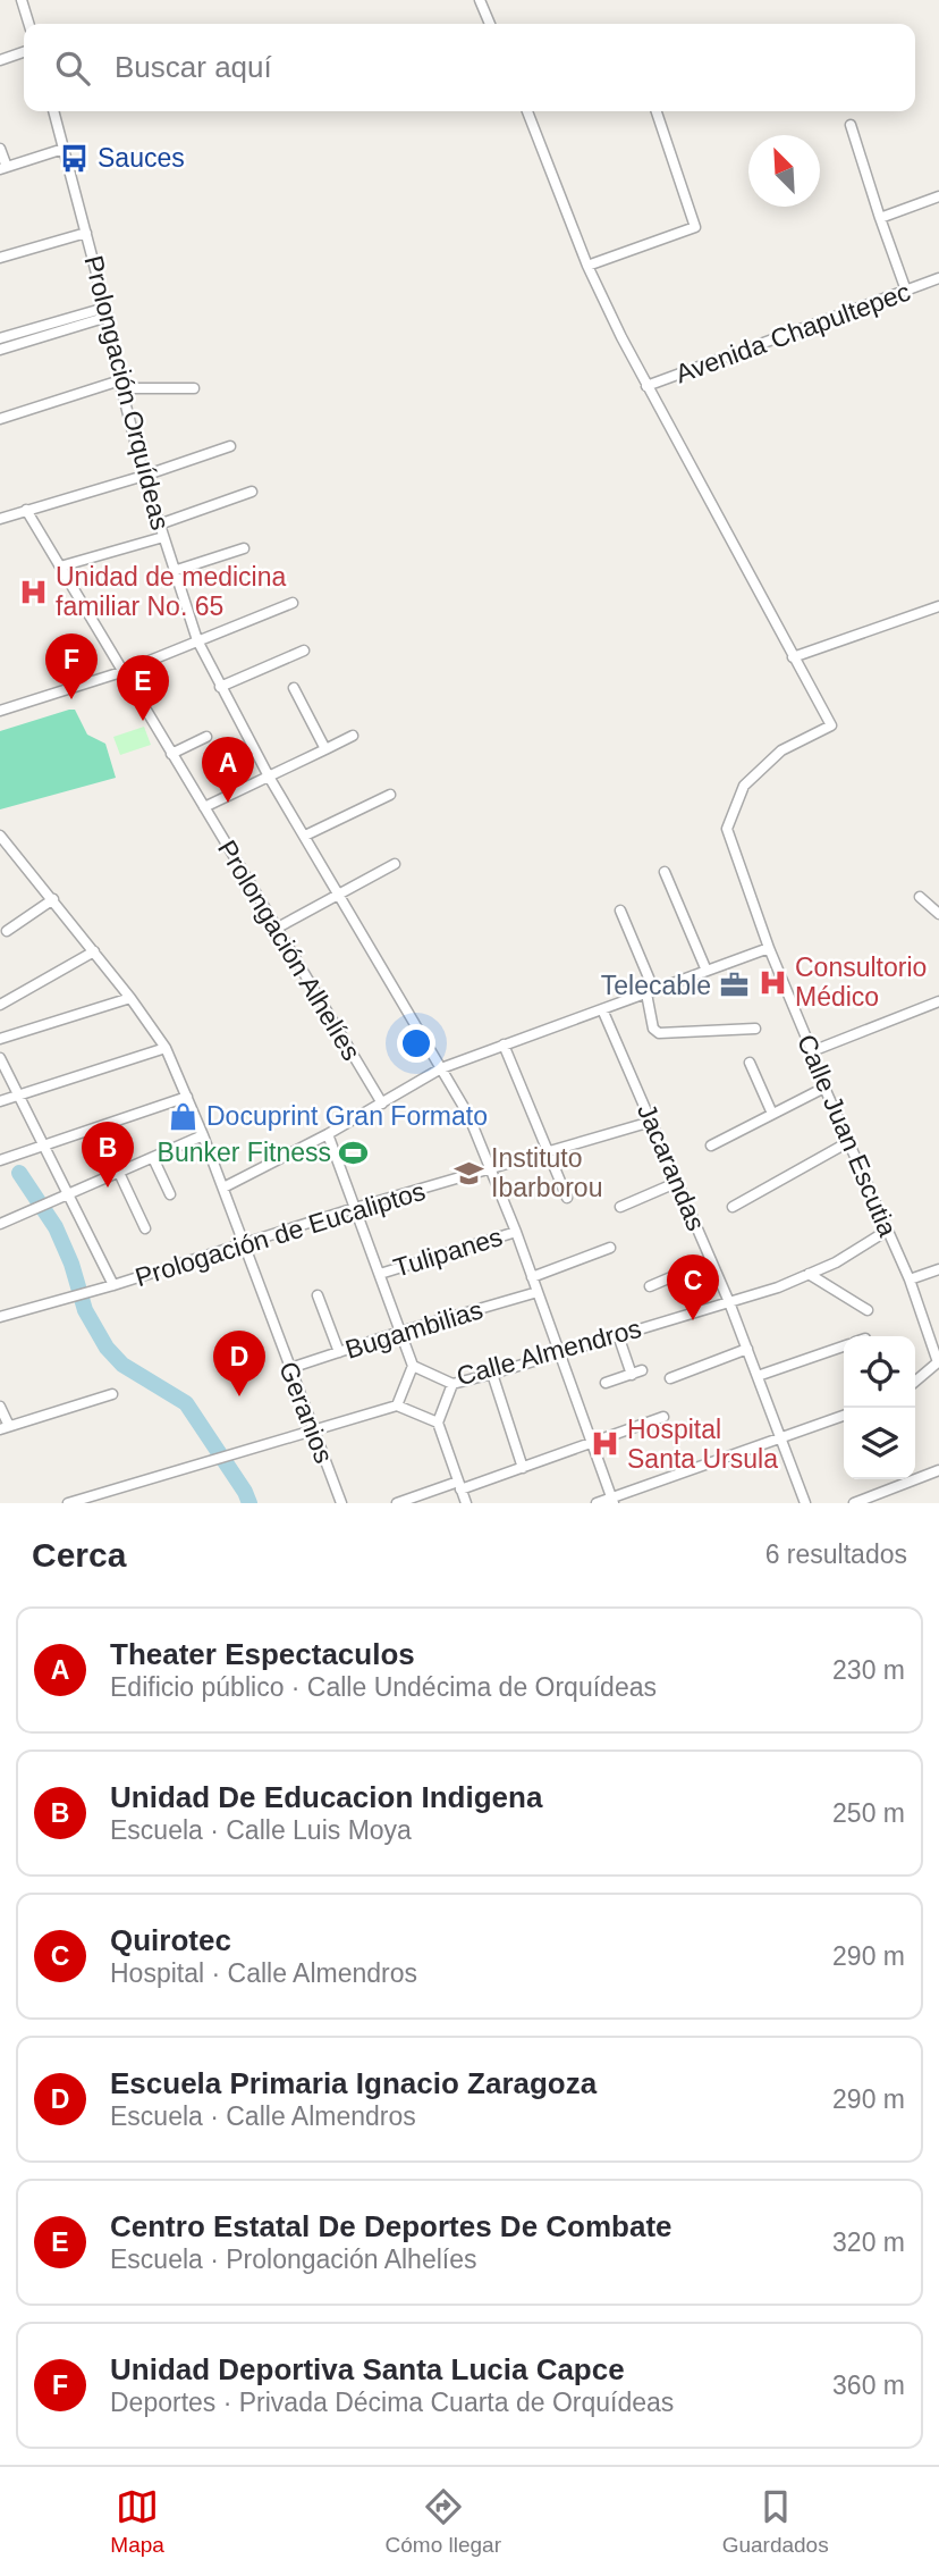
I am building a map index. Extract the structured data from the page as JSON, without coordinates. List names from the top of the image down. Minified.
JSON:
{"streets":{"street":["Avenida Chapultepec","Prolongación Orquídeas","Prolongación Alhelíes","Calle Juan Escutia","Jacarandas","Prologación de Eucaliptos","Tulipanes","Bugambilias","Calle Almendros","Geranios"]},"crossings":[["Prolongación Orquídeas","Prologación de Eucaliptos"],["Prolongación Orquídeas","Tulipanes"],["Prolongación Orquídeas","Bugambilias"],["Prolongación Orquídeas","Calle Almendros"],["Calle Juan Escutia","Calle Almendros"],["Jacarandas","Prologación de Eucaliptos"],["Jacarandas","Calle Almendros"],["Prologación de Eucaliptos","Geranios"],["Bugambilias","Geranios"]],"places":{"bus stop":["Sauces"],"hospital":["Unidad de medicina familiar No. 65","Consultorio Médico","Hospital Santa Ursula"],"office":["Telecable"],"shop":["Docuprint Gran Formato"],"sports":["Bunker Fitness"],"school or university":["Instituto Ibarborou"]},"north":"top left","page":{"search":"Buscar aquí","pins":["F","E","A","B","C","D"],"heading":["Cerca","6 resultados"],"list":[{"mark":"A","name":"Theater Espectaculos","note":"Edificio público · Calle Undécima de Orquídeas","value":"230 m"},{"mark":"B","name":"Unidad De Educacion Indigena","note":"Escuela · Calle Luis Moya","value":"250 m"},{"mark":"C","name":"Quirotec","note":"Hospital · Calle Almendros","value":"290 m"},{"mark":"D","name":"Escuela Primaria Ignacio Zaragoza","note":"Escuela · Calle Almendros","value":"290 m"},{"mark":"E","name":"Centro Estatal De Deportes De Combate","note":"Escuela · Prolongación Alhelíes","value":"320 m"},{"mark":"F","name":"Unidad Deportiva Santa Lucia Capce","note":"Deportes · Privada Décima Cuarta de Orquídeas","value":"360 m"}],"nav":["Mapa","Cómo llegar","Guardados"]}}
